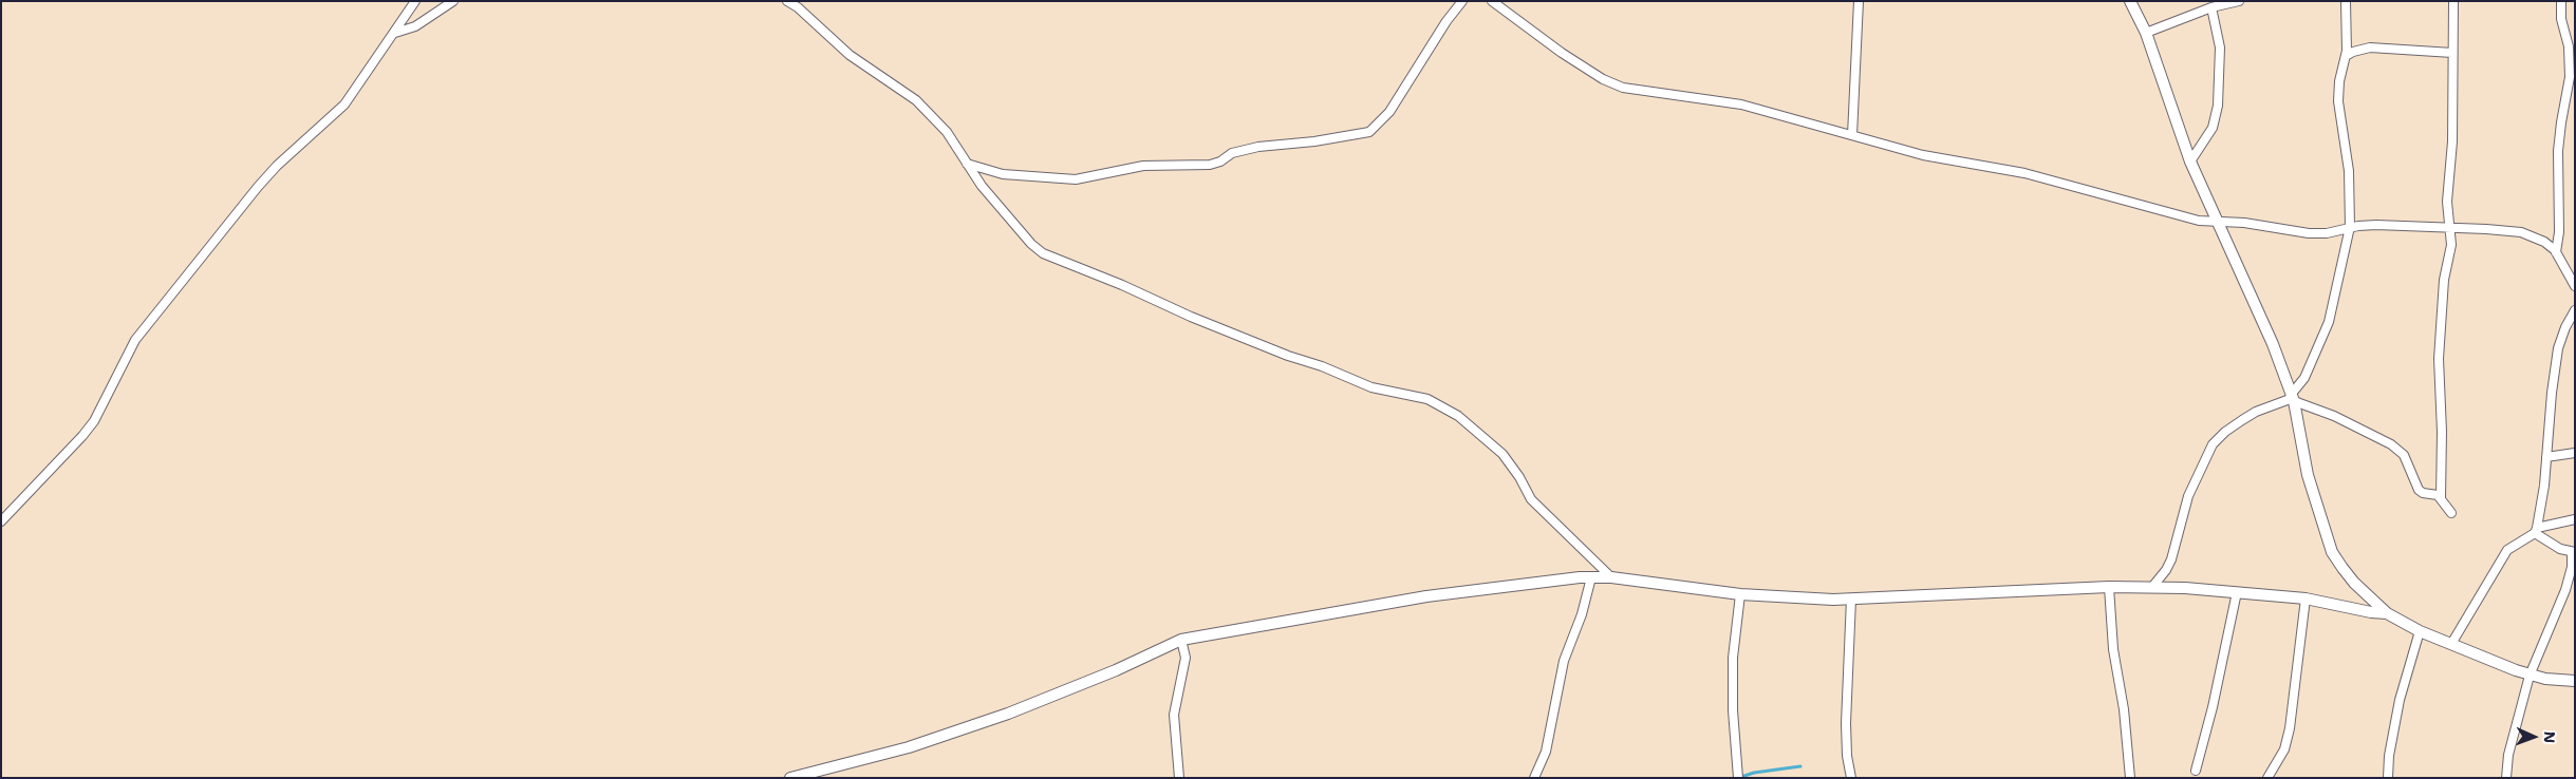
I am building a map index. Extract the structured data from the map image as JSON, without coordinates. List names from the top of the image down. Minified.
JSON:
{"north":"right"}
